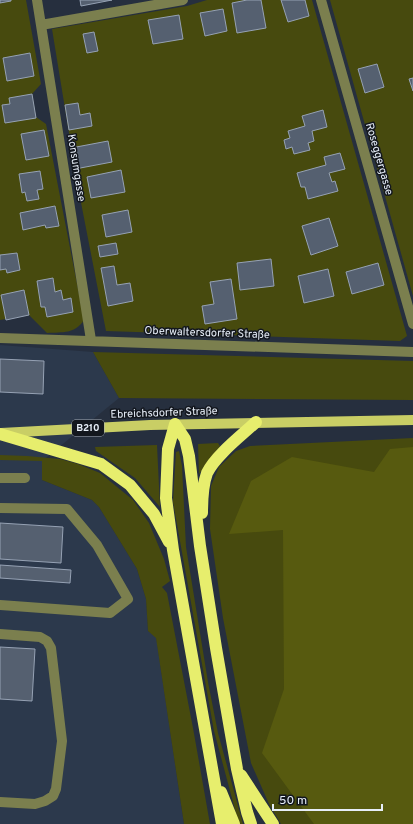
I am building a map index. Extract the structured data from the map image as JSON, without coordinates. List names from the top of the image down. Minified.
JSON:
{"streets":{"main road":["Ebreichsdorfer Straße","B210"],"street":["Roseggergasse","Konsumgasse","Oberwaltersdorfer Straße"]},"crossings":[["Konsumgasse","Oberwaltersdorfer Straße"],["Ebreichsdorfer Straße","B210"]],"scale_bar":"50 m"}
